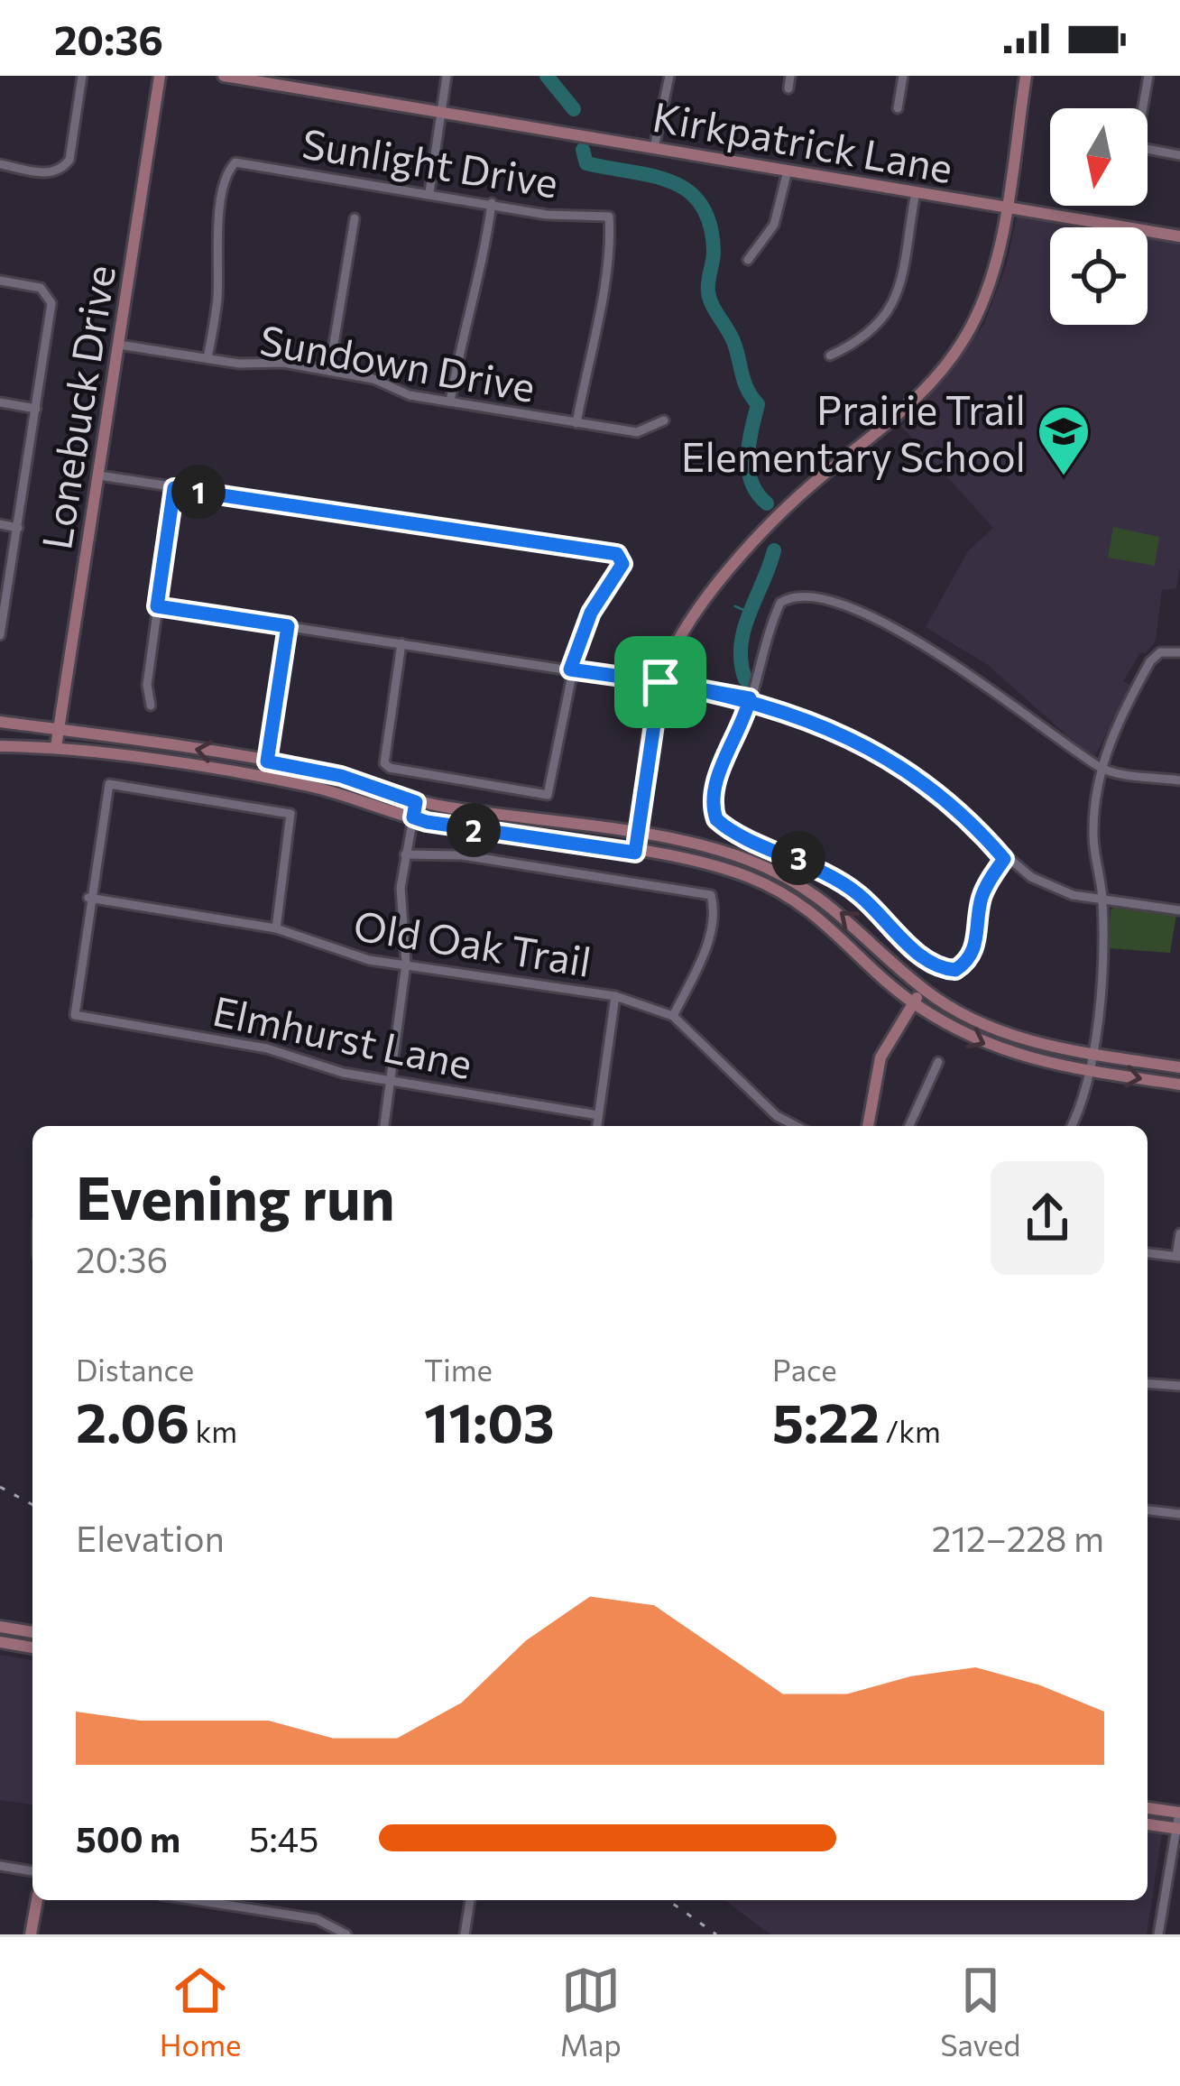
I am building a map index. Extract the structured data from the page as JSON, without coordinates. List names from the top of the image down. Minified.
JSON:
{"streets":{"street":["Kirkpatrick Lane","Sunlight Drive","Sundown Drive","Lonebuck Drive","Old Oak Trail","Elmhurst Lane"]},"crossings":[["Sunlight Drive","Sundown Drive"],["Sundown Drive","Lonebuck Drive"],["Old Oak Trail","Elmhurst Lane"]],"places":{"school or university":["Prairie Trail Elementary School"]},"north":"bottom","page":{"status":"20:36","pins":["1","2","3"],"heading":["Evening run","20:36"],"stats":[["Distance","2.06 km"],["Time","11:03"],["Pace","5:22 /km"]],"chart":["Elevation","212–228 m"],"list":[{"name":"500 m","note":"5:45"}],"tabs":["Home","Map","Saved"]}}
